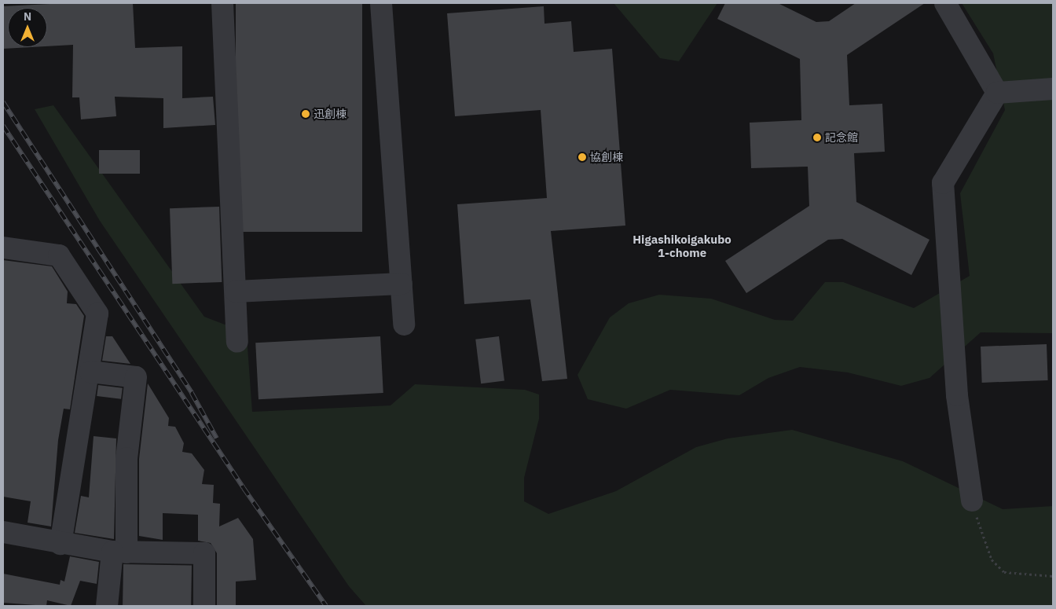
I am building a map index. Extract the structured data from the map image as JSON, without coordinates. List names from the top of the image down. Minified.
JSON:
{"districts":["Higashikoigakubo 1-chome"],"places":["迅創棟","記念館","協創棟"],"north":"top"}
